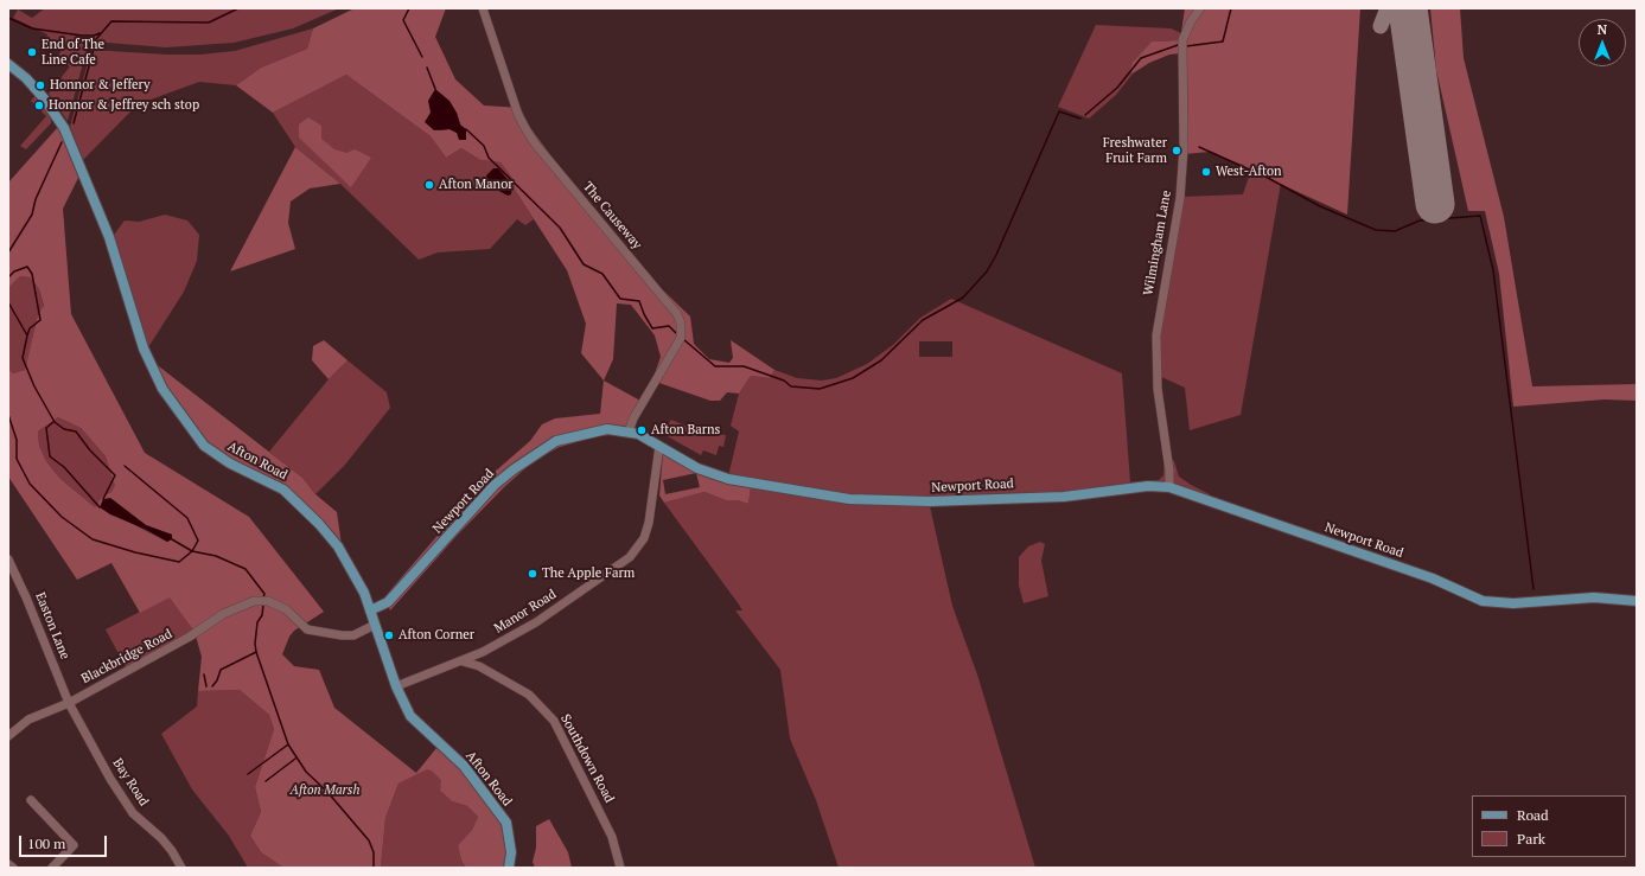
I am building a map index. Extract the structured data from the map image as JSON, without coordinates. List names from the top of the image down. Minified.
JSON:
{"streets":{"main road":["Afton Road","Newport Road"],"street":["The Causeway","Wilmingham Lane","Manor Road","Easton Lane","Blackbridge Road","Southdown Road","Bay Road"]},"crossings":[["The Causeway","Newport Road"],["Wilmingham Lane","Newport Road"],["Afton Road","Newport Road"],["Afton Road","Manor Road"],["Afton Road","Blackbridge Road"],["Newport Road","Manor Road"],["Manor Road","Southdown Road"],["Easton Lane","Blackbridge Road"],["Easton Lane","Bay Road"],["Blackbridge Road","Bay Road"]],"parks":["Afton Marsh"],"places":["End of The Line Cafe","Honnor & Jeffery","Honnor & Jeffrey sch stop","Freshwater Fruit Farm","West-Afton","Afton Manor","Afton Barns","The Apple Farm","Afton Corner"],"legend":["Road","Park"],"scale_bar":"100 m","north":"top"}
